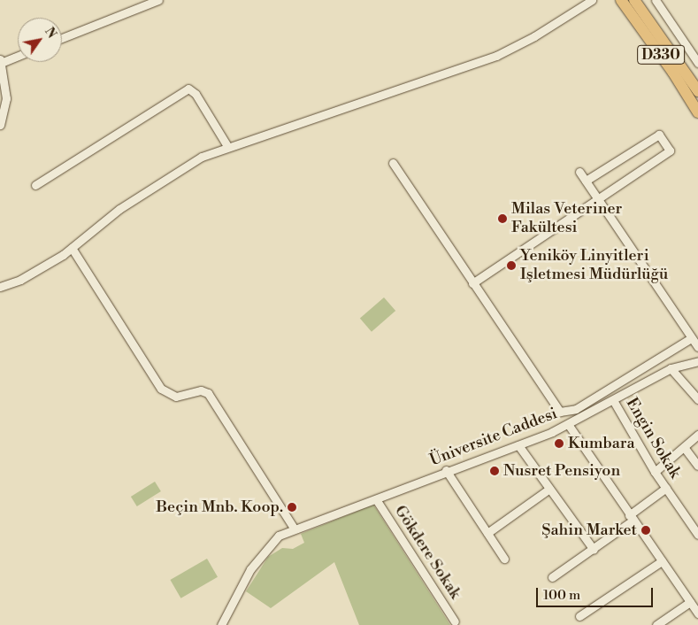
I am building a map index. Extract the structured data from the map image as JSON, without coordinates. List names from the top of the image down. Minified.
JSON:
{"streets":{"highway":["D330"],"street":["Üniversite Caddesi","Engin Sokak","Gökdere Sokak"]},"crossings":[["Üniversite Caddesi","Engin Sokak"],["Üniversite Caddesi","Gökdere Sokak"]],"places":["Milas Veteriner Fakültesi","Yeniköy Linyitleri Işletmesi Müdürlüğü","Kumbara","Nusret Pensiyon","Beçin Mnb. Koop.","Şahin Market"],"scale_bar":"100 m","north":"top right"}
